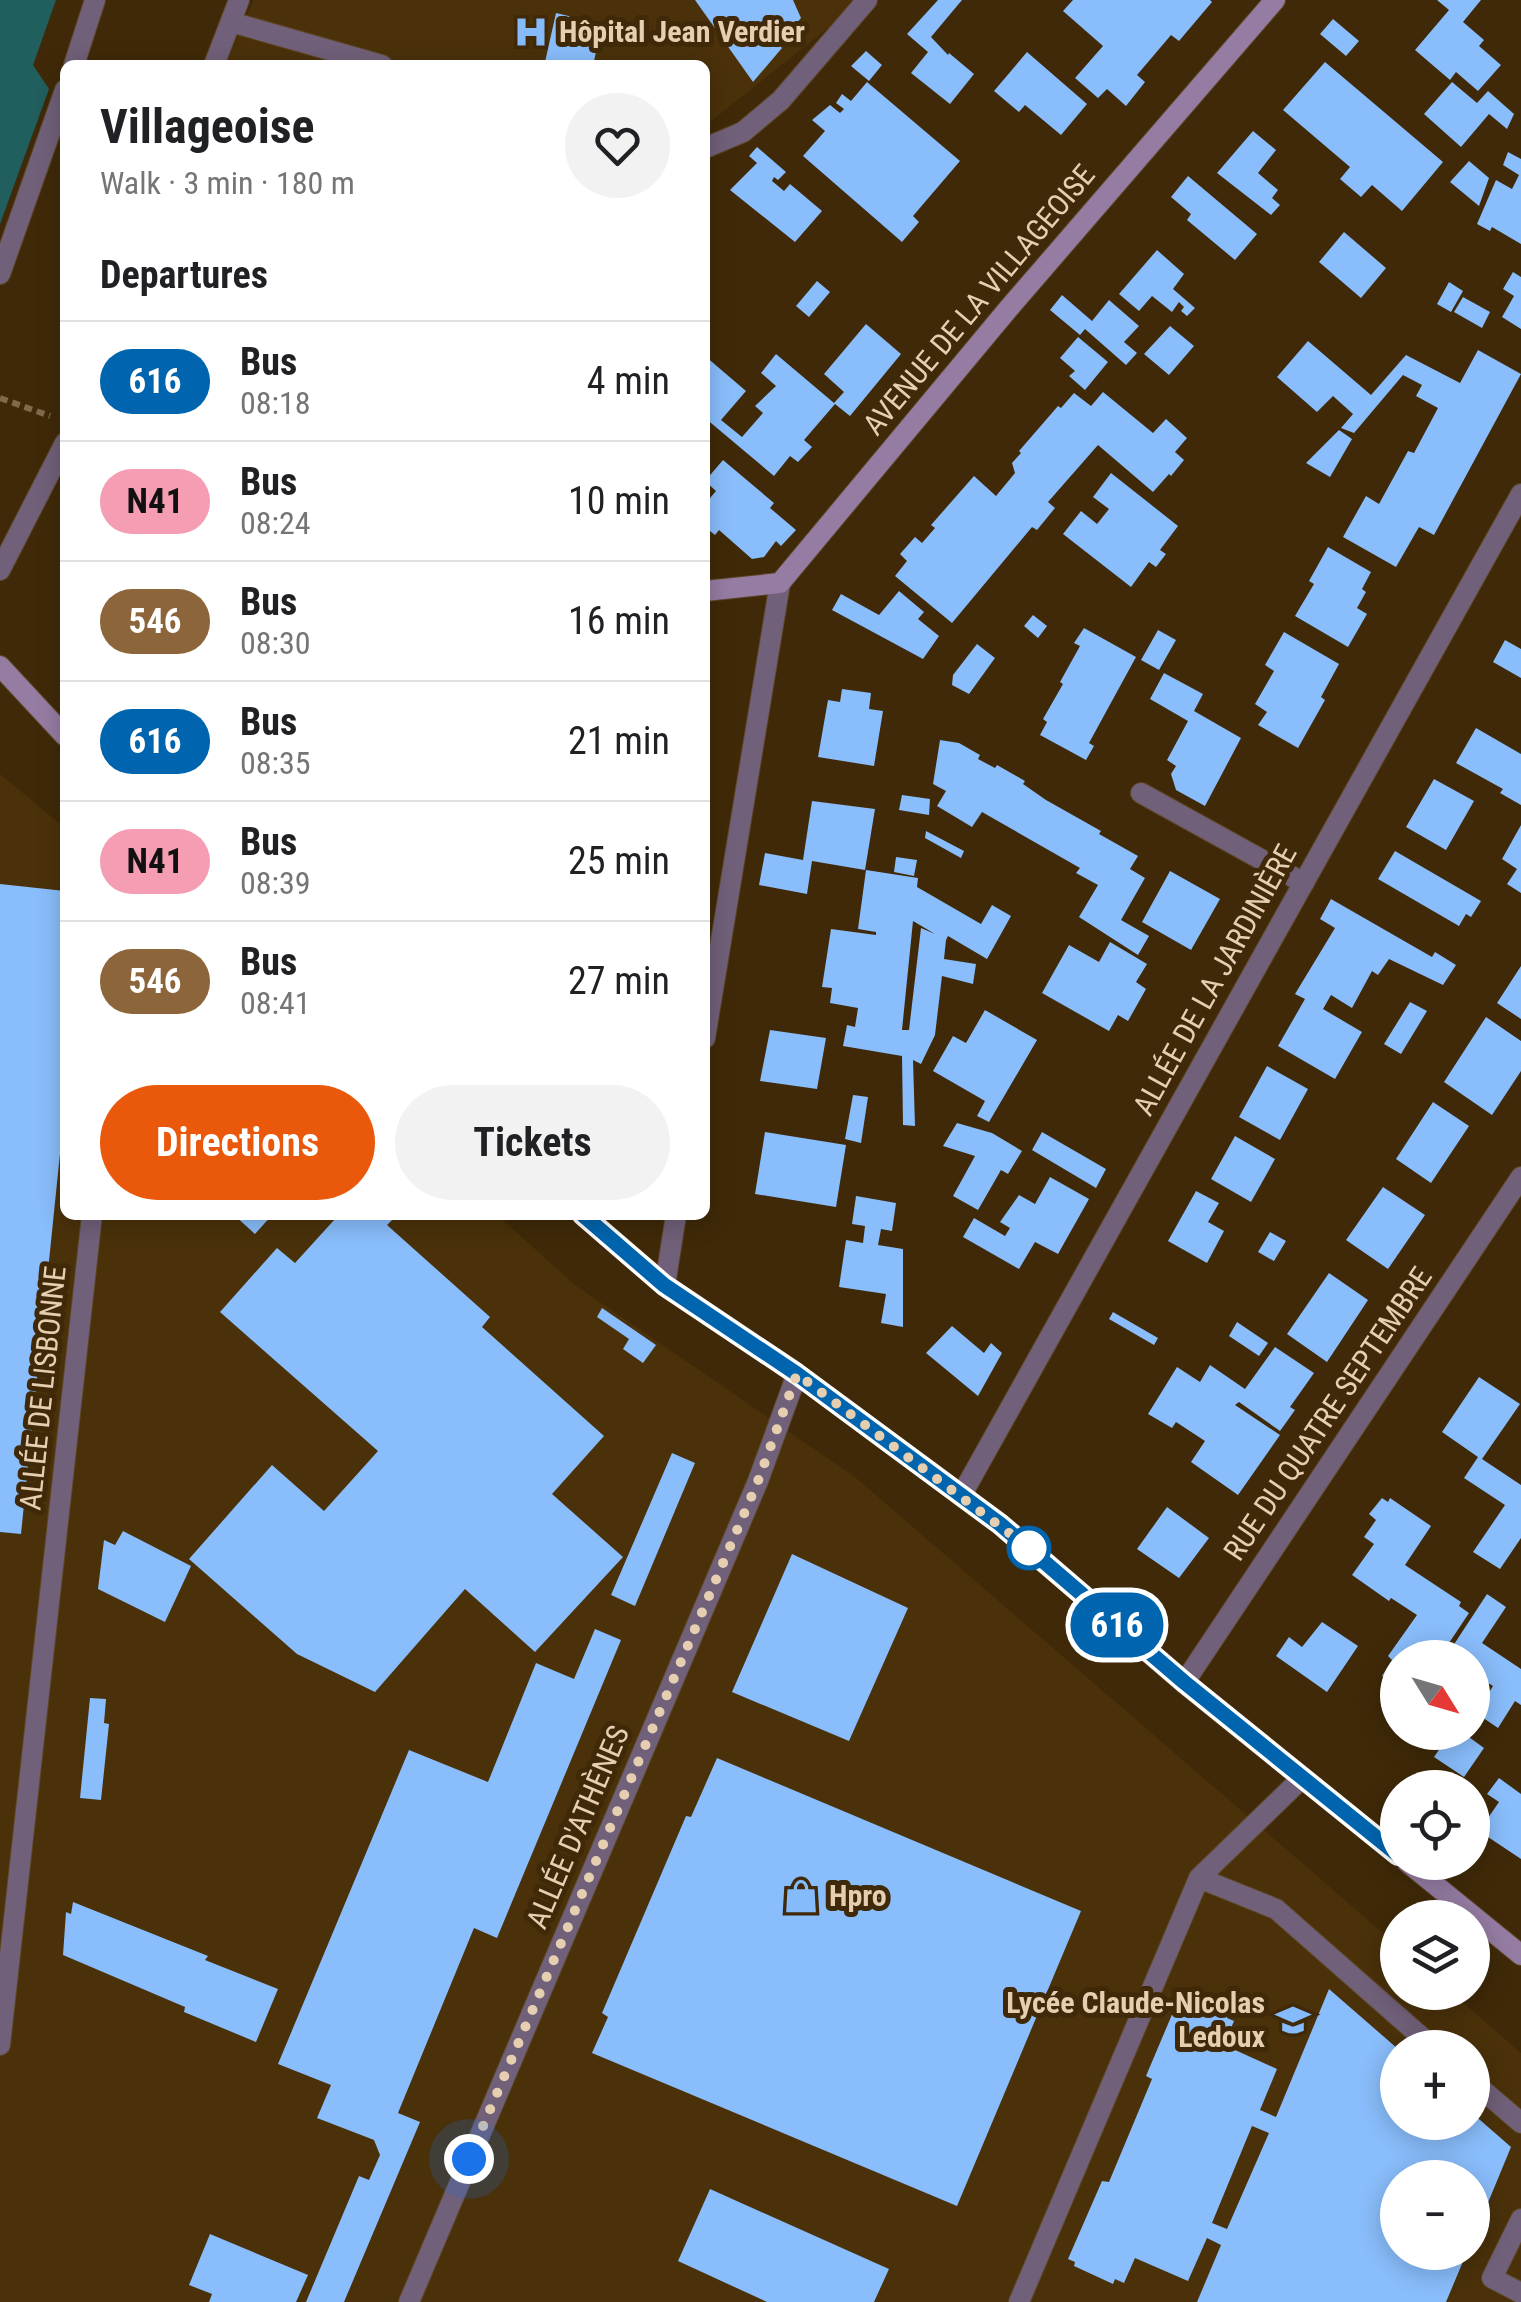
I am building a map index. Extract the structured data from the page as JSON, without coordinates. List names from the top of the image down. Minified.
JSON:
{"streets":{"street":["AVENUE DE LA VILLAGEOISE","ALLÉE DE LA JARDINIÈRE","ALLÉE DE LISBONNE","RUE DU QUATRE SEPTEMBRE","ALLÉE D'ATHÈNES"]},"places":{"hospital":["Hôpital Jean Verdier"],"shop":["Hpro"],"school or university":["Lycée Claude-Nicolas Ledoux"]},"lines":["bus line 616"],"north":"bottom right","page":{"on_map":"616","heading":[["Villageoise","Walk · 3 min · 180 m"],"Departures"],"list":[{"mark":"616","name":"Bus","note":"08:18","value":"4 min"},{"mark":"N41","name":"Bus","note":"08:24","value":"10 min"},{"mark":"546","name":"Bus","note":"08:30","value":"16 min"},{"mark":"616","name":"Bus","note":"08:35","value":"21 min"},{"mark":"N41","name":"Bus","note":"08:39","value":"25 min"},{"mark":"546","name":"Bus","note":"08:41","value":"27 min"}],"buttons":["Directions","Tickets"],"map_buttons":["+","−"]}}
